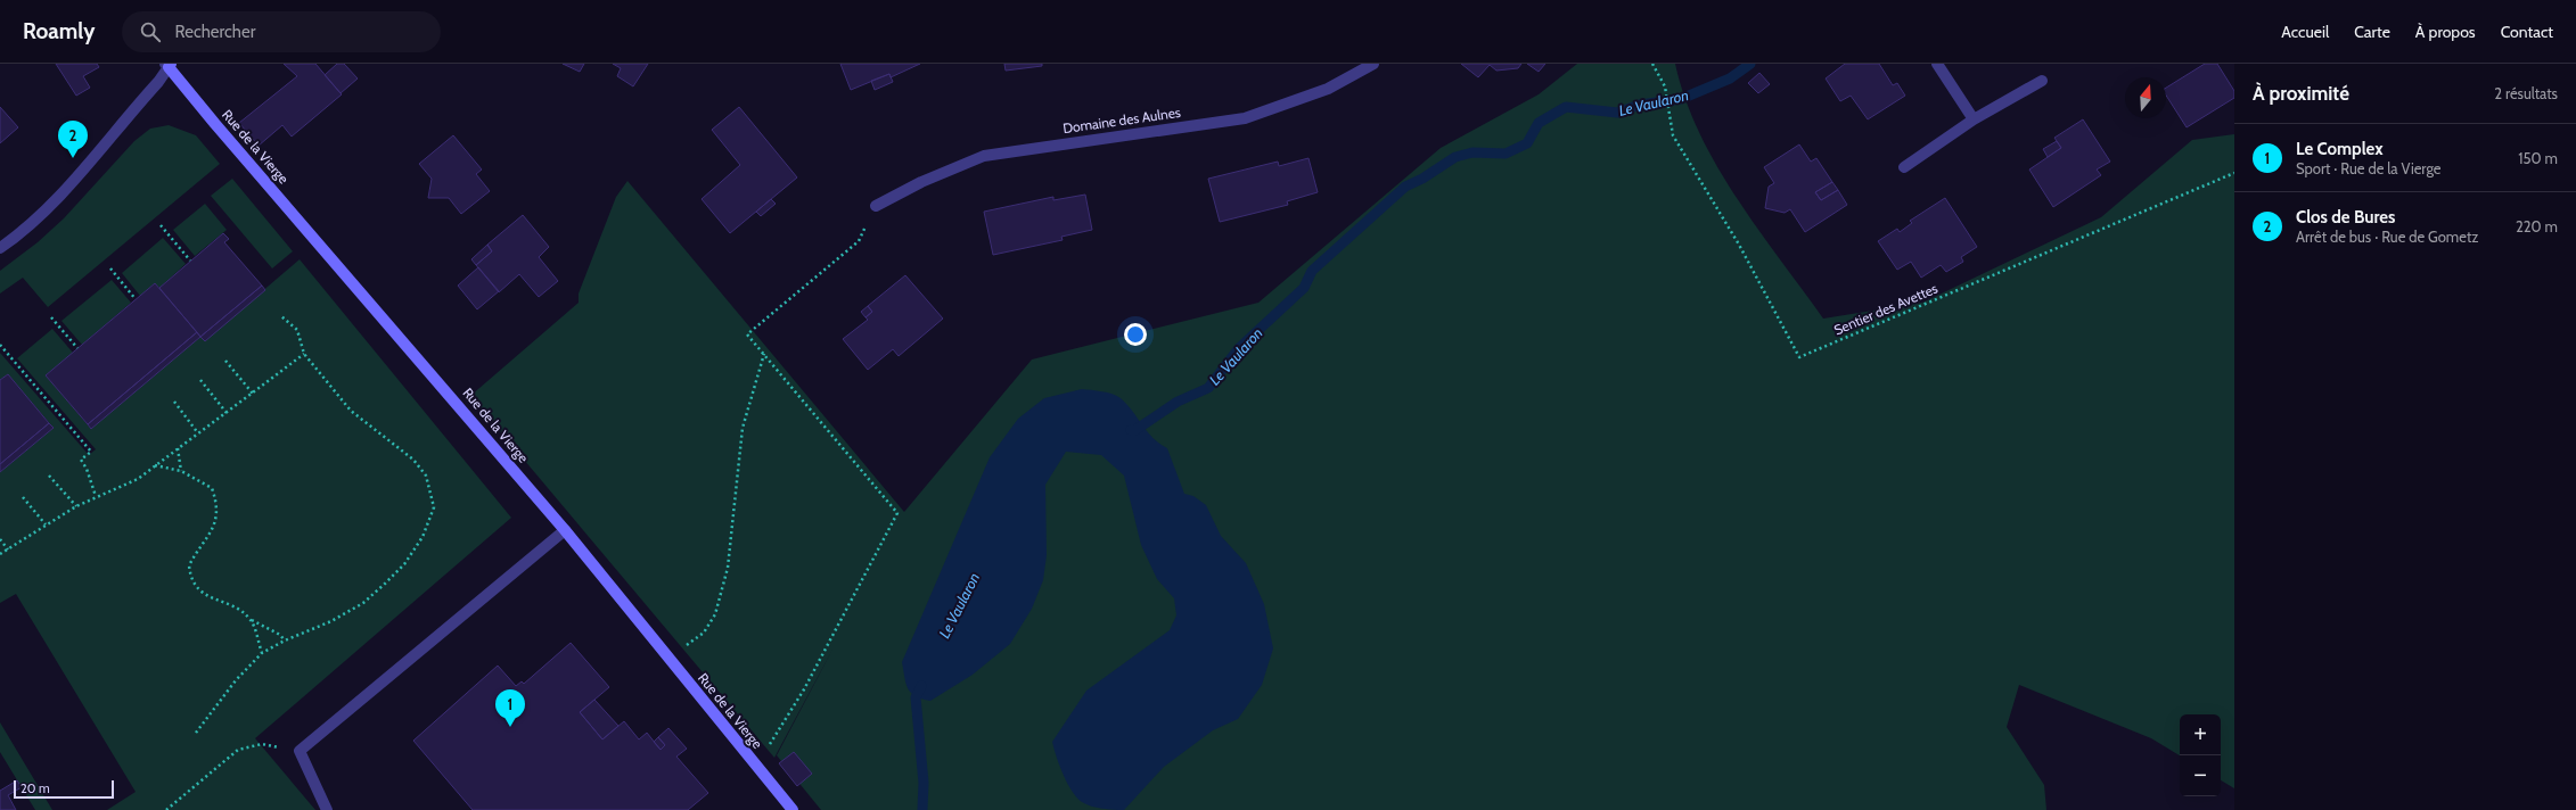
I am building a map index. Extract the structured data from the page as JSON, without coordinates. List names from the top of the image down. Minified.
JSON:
{"streets":{"street":["Domaine des Aulnes","Rue de la Vierge"],"path":["Sentier des Avettes"]},"water":["Le Vaularon"],"scale_bar":"20 m","north":"top","page":{"header":"Roamly","search":"Rechercher","nav":["Accueil","Carte","À propos","Contact"],"heading":["À proximité","2 résultats"],"pins":["2","1"],"list":[{"mark":"1","name":"Le Complex","note":"Sport · Rue de la Vierge","value":"150 m"},{"mark":"2","name":"Clos de Bures","note":"Arrêt de bus · Rue de Gometz","value":"220 m"}],"map_buttons":["+","−"],"scale":"20 m"}}
